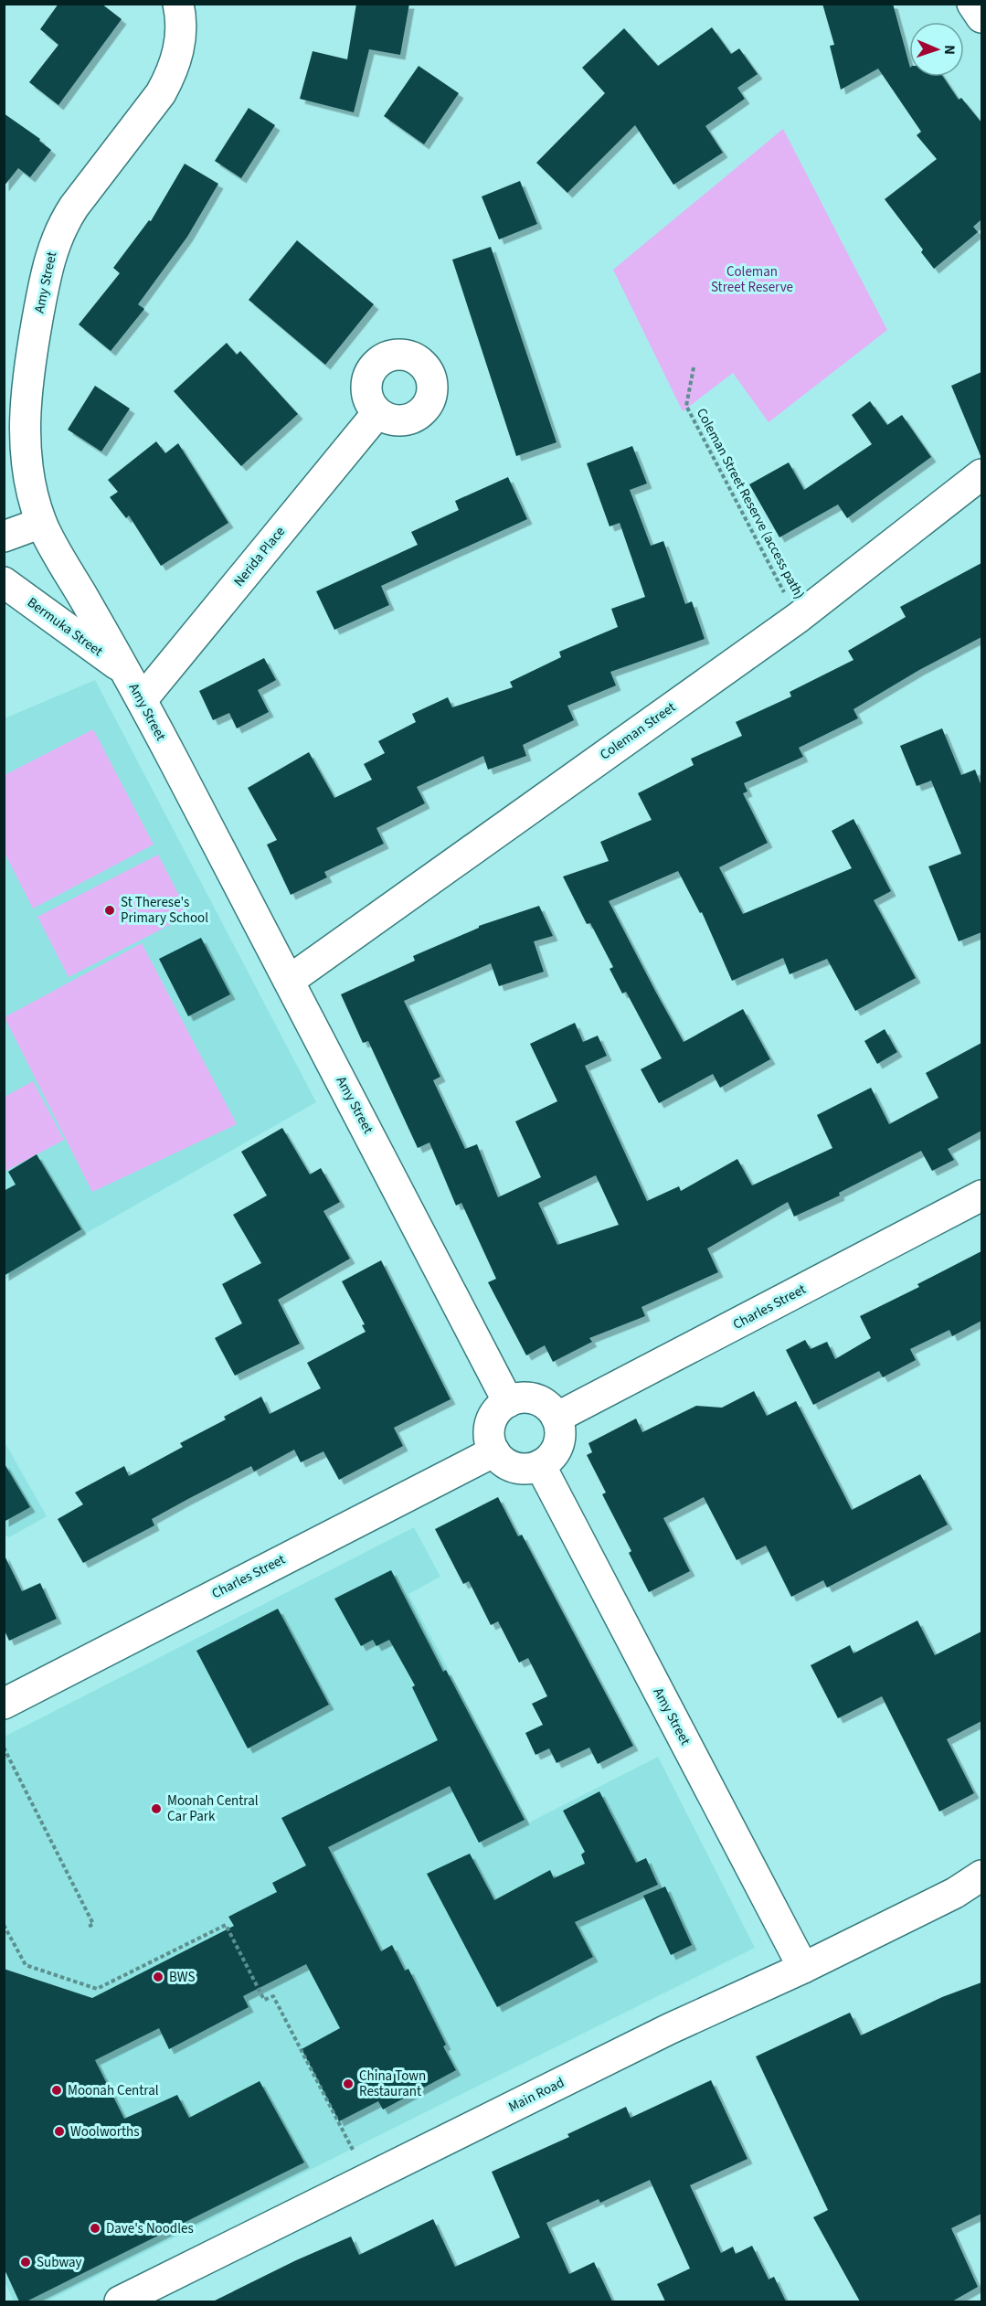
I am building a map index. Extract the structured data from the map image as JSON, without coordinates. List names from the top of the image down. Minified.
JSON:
{"streets":{"street":["Amy Street","Nerida Place","Bermuka Street","Coleman Street","Charles Street","Main Road"],"path":["Coleman Street Reserve (access path)"]},"crossings":[["Amy Street","Nerida Place"],["Amy Street","Bermuka Street"],["Amy Street","Coleman Street"],["Amy Street","Charles Street"],["Amy Street","Main Road"],["Coleman Street Reserve (access path)","Coleman Street"]],"parks":["Coleman Street Reserve"],"places":["St Therese's Primary School","Moonah Central Car Park","BWS","China Town Restaurant","Moonah Central","Woolworths","Dave's Noodles","Subway"],"north":"right"}
